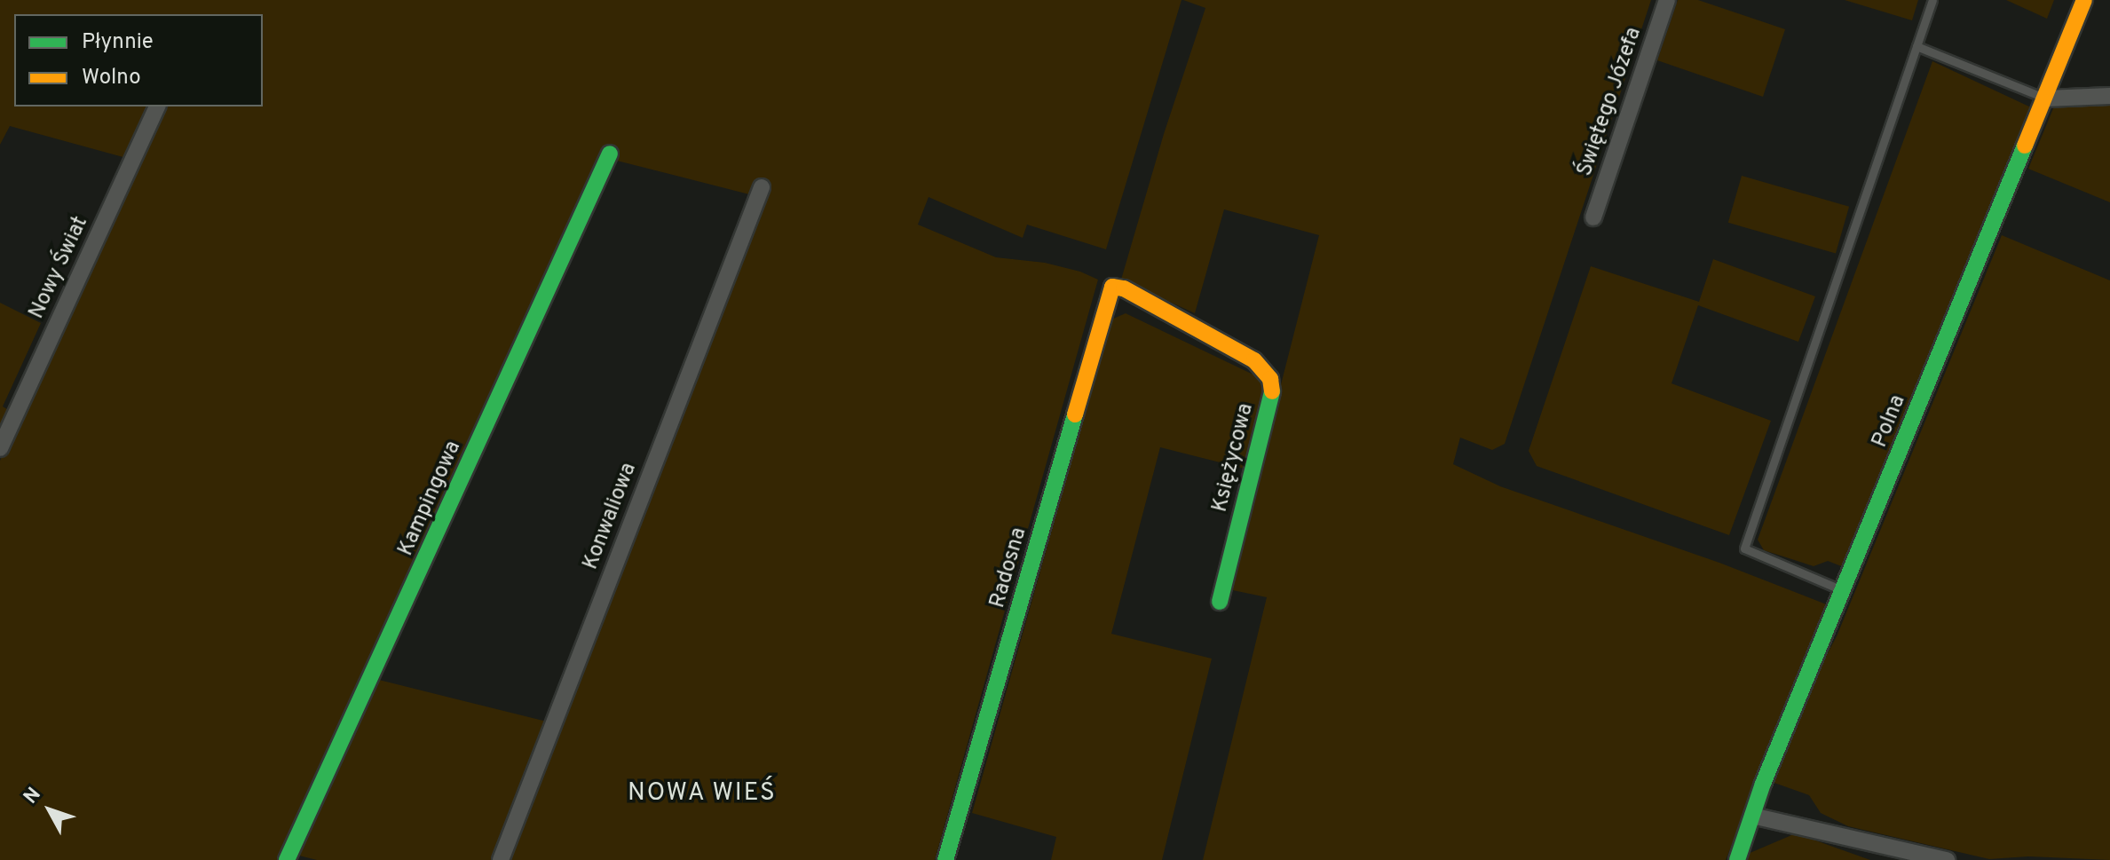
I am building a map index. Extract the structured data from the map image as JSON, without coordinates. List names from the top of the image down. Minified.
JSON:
{"streets":{"street":["Świętego Józefa","Nowy Świat","Polna","Księżycowa","Kampingowa","Konwaliowa","Radosna"]},"crossings":[["Księżycowa","Radosna"]],"districts":["NOWA WIEŚ"],"legend":["Płynnie","Wolno"],"north":"top left"}
